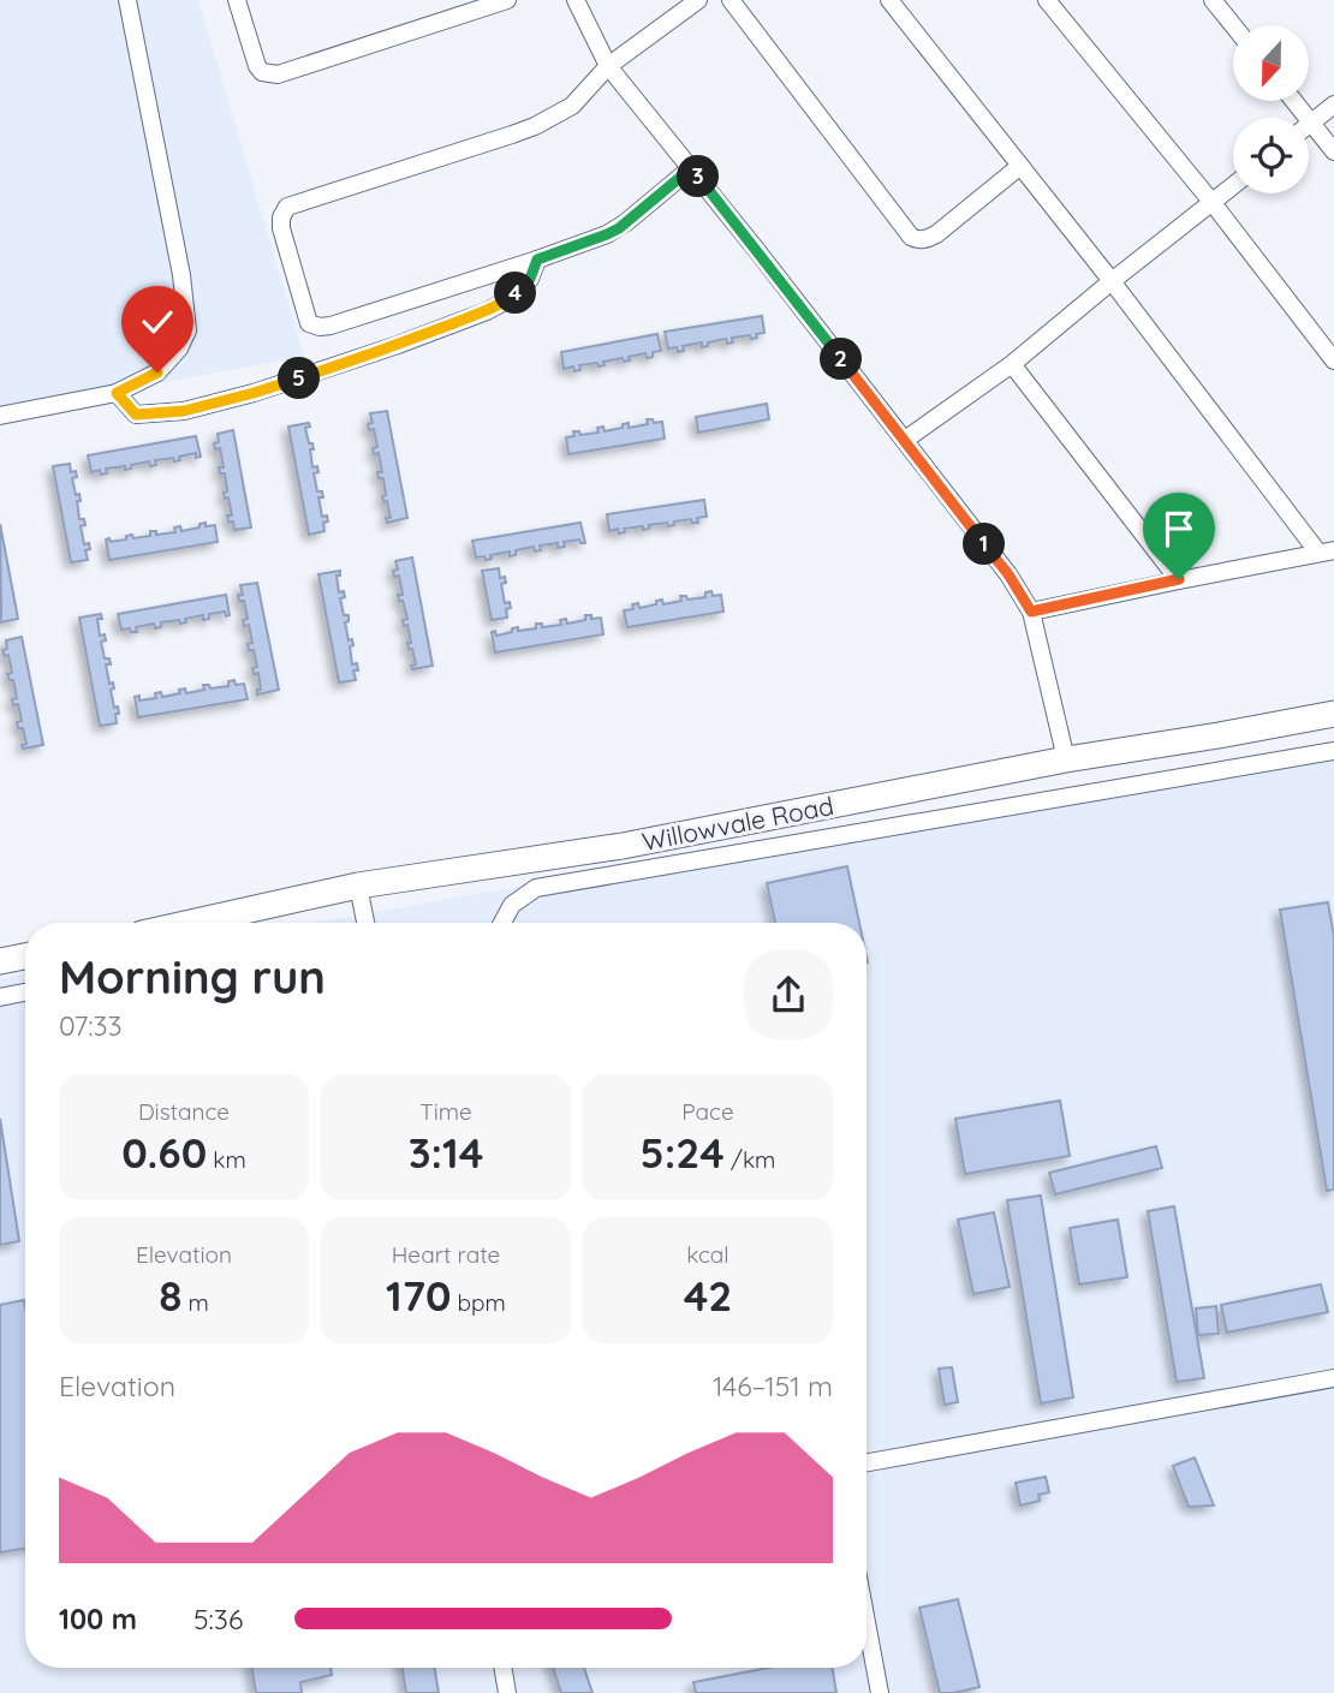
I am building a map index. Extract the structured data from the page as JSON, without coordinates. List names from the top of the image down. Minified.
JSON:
{"streets":{"main road":["Willowvale Road"]},"north":"bottom","page":{"pins":["3","4","2","5","1"],"heading":["Morning run","07:33"],"stats":[["Distance","0.60 km"],["Time","3:14"],["Pace","5:24 /km"],["Elevation","8 m"],["Heart rate","170 bpm"],["kcal","42"]],"chart":["Elevation","146–151 m"],"list":[{"name":"100 m","note":"5:36"}]}}
